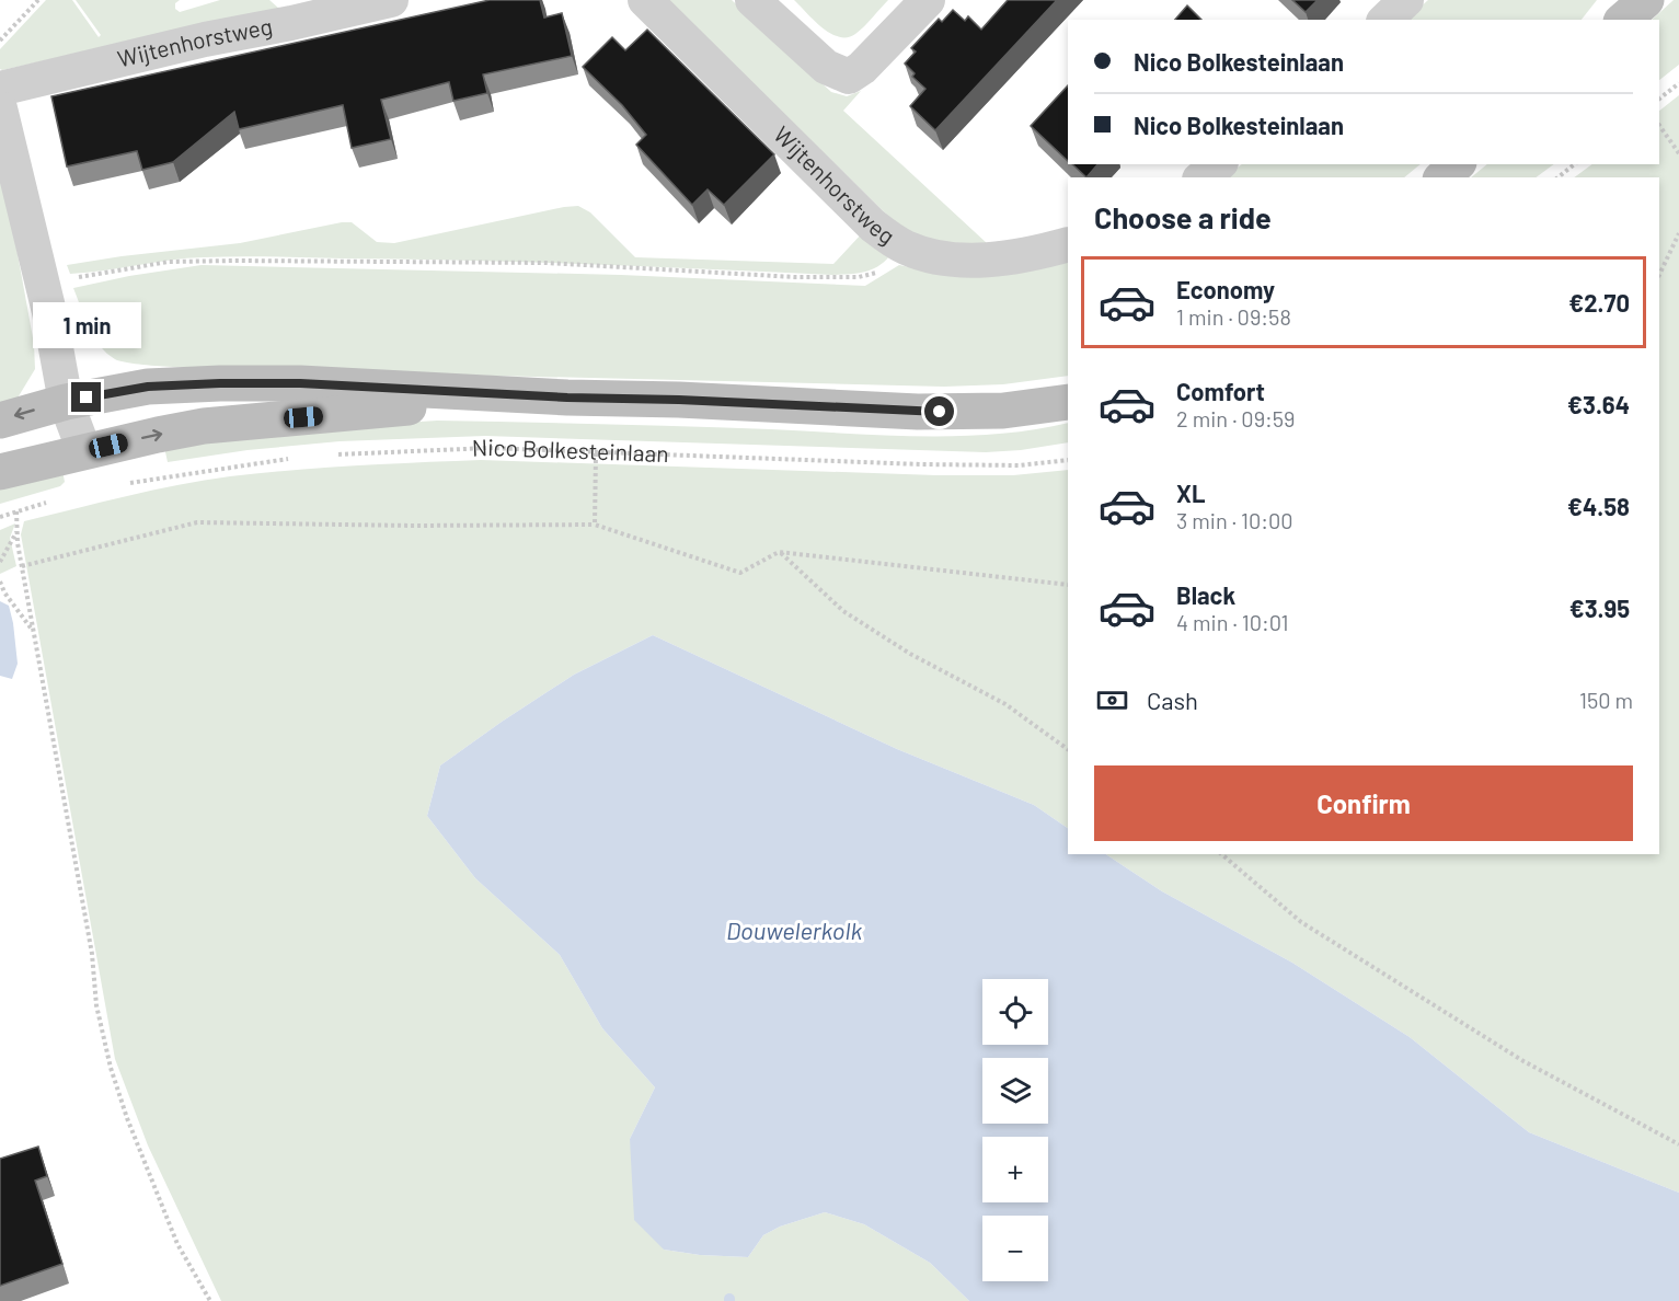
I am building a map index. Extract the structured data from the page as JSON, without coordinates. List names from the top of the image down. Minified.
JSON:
{"streets":{"street":["Wijtenhorstweg","Nico Bolkesteinlaan"]},"water":["Douwelerkolk"],"page":{"banner":["Nico Bolkesteinlaan","Nico Bolkesteinlaan"],"heading":"Choose a ride","list":[{"name":"Economy","note":"1 min · 09:58","value":"€2.70"},{"name":"Comfort","note":"2 min · 09:59","value":"€3.64"},{"name":"XL","note":"3 min · 10:00","value":"€4.58"},{"name":"Black","note":"4 min · 10:01","value":"€3.95"}],"bubble":"1 min","pay":["Cash","150 m"],"buttons":"Confirm","map_buttons":["+","−"]}}
